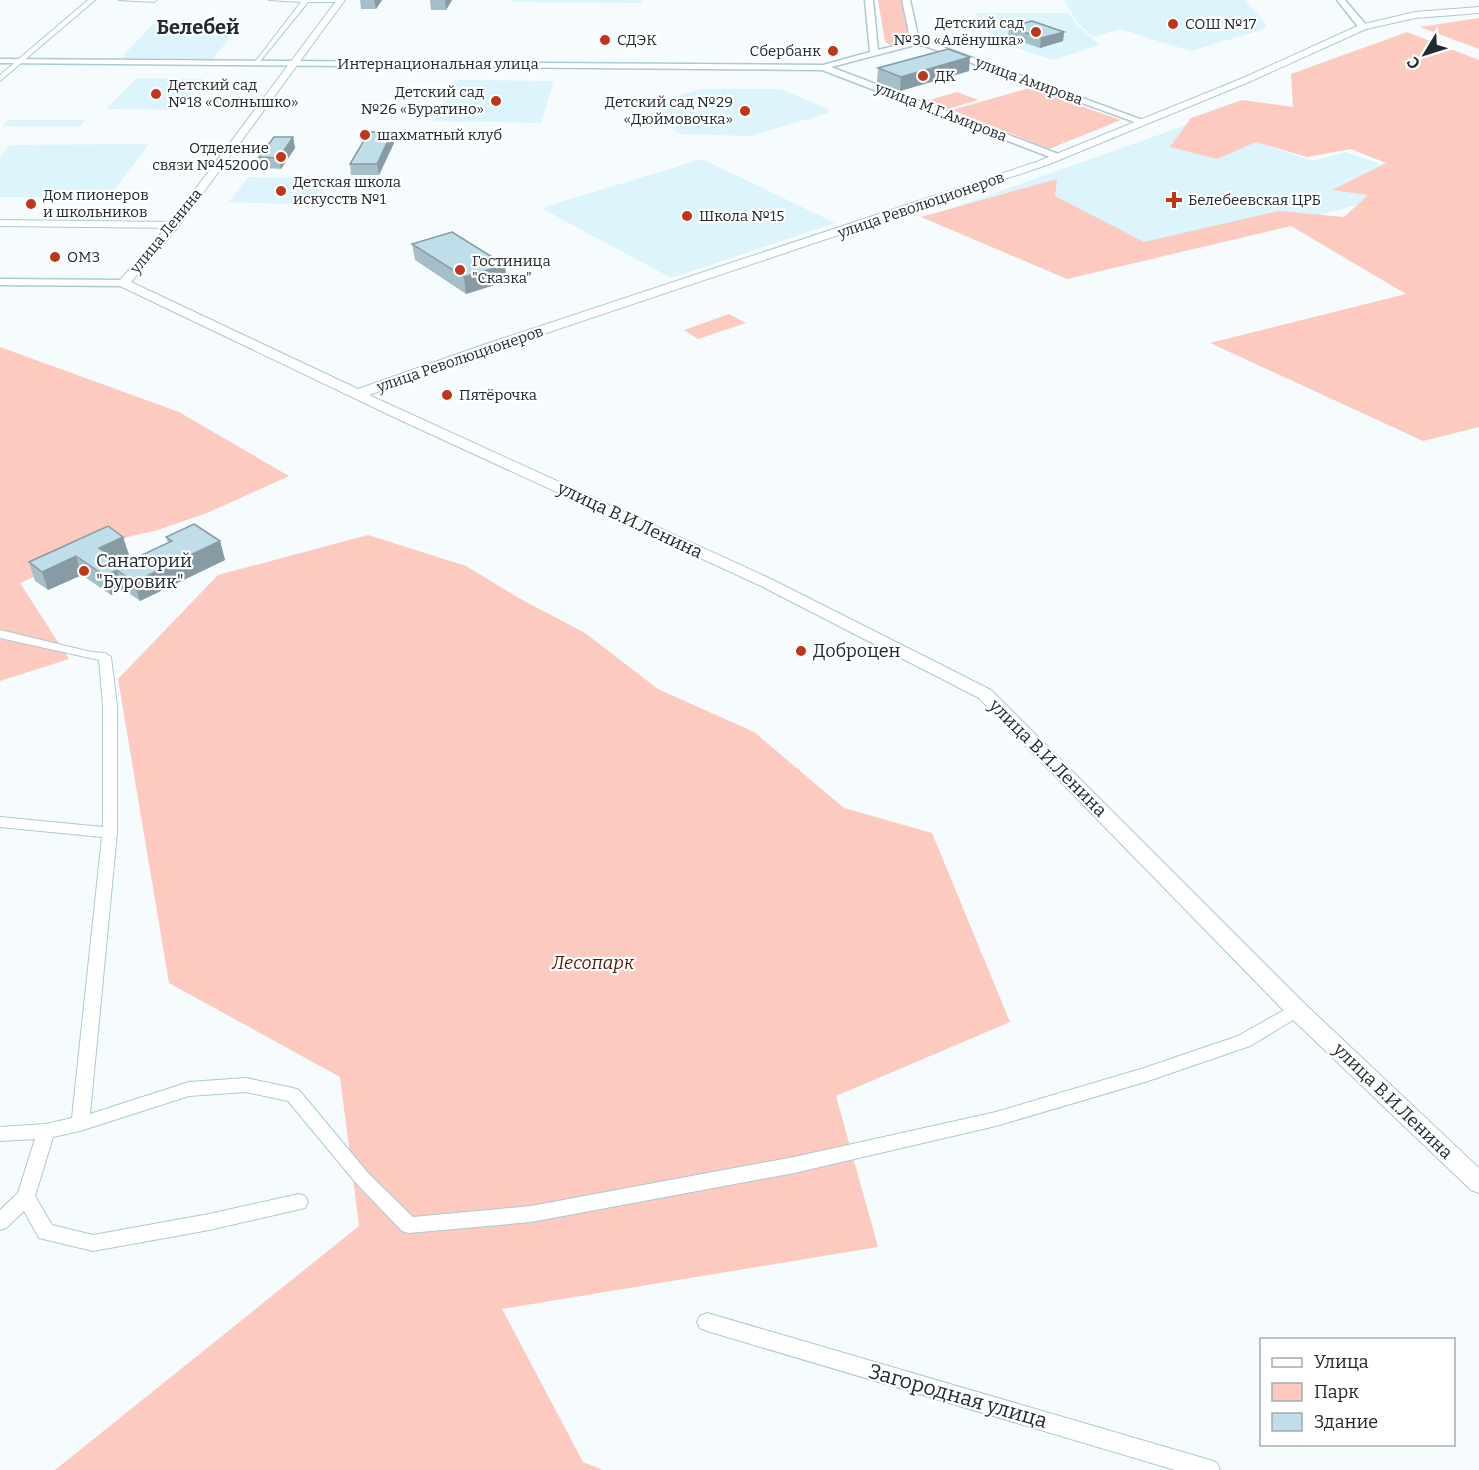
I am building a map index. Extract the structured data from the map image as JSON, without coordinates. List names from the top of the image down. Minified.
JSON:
{"streets":{"main road":["улица Революционеров","улица Ленина","улица В.И.Ленина"],"street":["Интернациональная улица","улица Амирова","улица М.Г.Амирова","Загородная улица"]},"crossings":[["Интернациональная улица","улица М.Г.Амирова"],["Интернациональная улица","улица Ленина"],["улица Амирова","улица М.Г.Амирова"],["улица Амирова","улица Революционеров"],["улица М.Г.Амирова","улица Революционеров"],["улица Революционеров","улица Ленина"],["улица Революционеров","улица В.И.Ленина"],["улица Ленина","улица В.И.Ленина"]],"districts":["Белебей"],"parks":["Лесопарк"],"places":{"other":["СОШ №17","Детский сад №30 «Алёнушка»","СДЭК","Сбербанк","ДК","Детский сад №18 «Солнышко»","Детский сад №26 «Буратино»","Детский сад №29 «Дюймовочка»","шахматный клуб","Отделение связи №452000","Детская школа искусств №1","Дом пионеров и школьников","Школа №15","ОМЗ","Гостиница \"Сказка\"","Пятёрочка","Санаторий \"Буровик\"","Доброцен"],"health":["Белебеевская ЦРБ"]},"legend":["Улица","Парк","Здание"],"north":"bottom left"}
